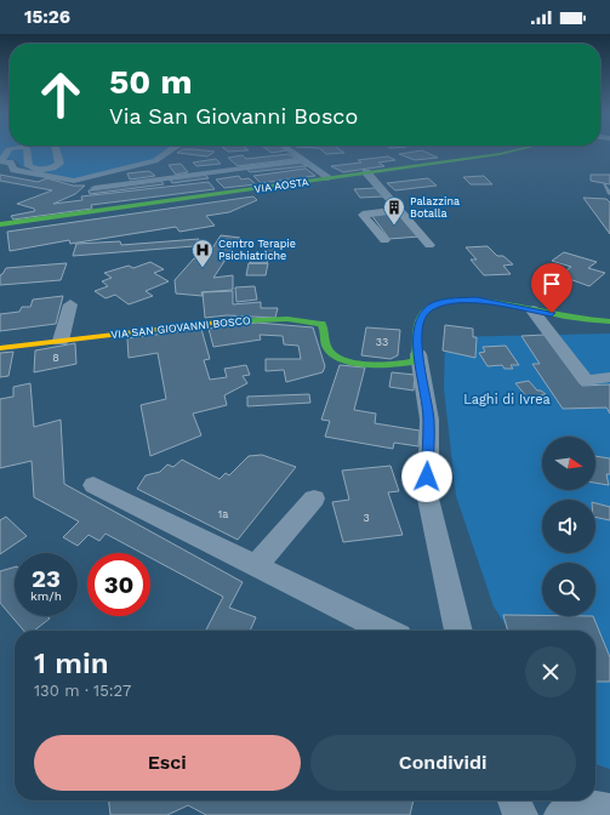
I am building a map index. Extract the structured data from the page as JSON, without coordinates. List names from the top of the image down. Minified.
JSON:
{"streets":{"main road":["VIA AOSTA","VIA SAN GIOVANNI BOSCO"]},"parks":["Laghi di Ivrea"],"places":{"building":["Palazzina Botalla"],"hospital":["Centro Terapie Psichiatriche"]},"house_numbers":["33","8","1a","3"],"north":"right","page":{"status":"15:26","turn":["50 m","Via San Giovanni Bosco"],"speed":"23 km/h","limit":"30","heading":["1 min","130 m · 15:27"],"buttons":["Esci","Condividi"]}}
